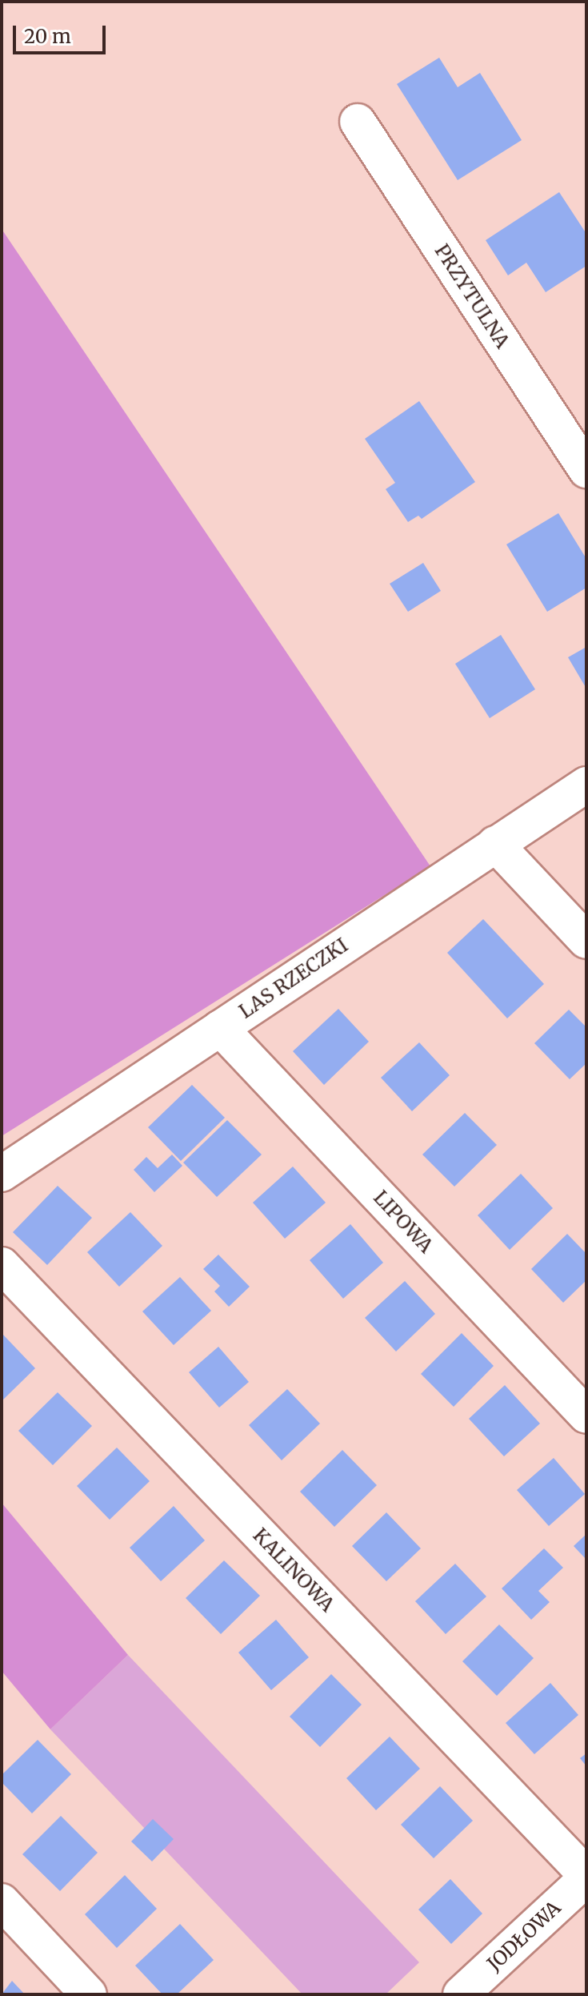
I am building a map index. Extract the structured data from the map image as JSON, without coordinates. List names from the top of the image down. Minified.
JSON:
{"streets":{"street":["PRZYTULNA","LAS RZECZKI","LIPOWA","KALINOWA","JODŁOWA"]},"crossings":[["LAS RZECZKI","LIPOWA"],["KALINOWA","JODŁOWA"]],"scale_bar":"20 m"}
